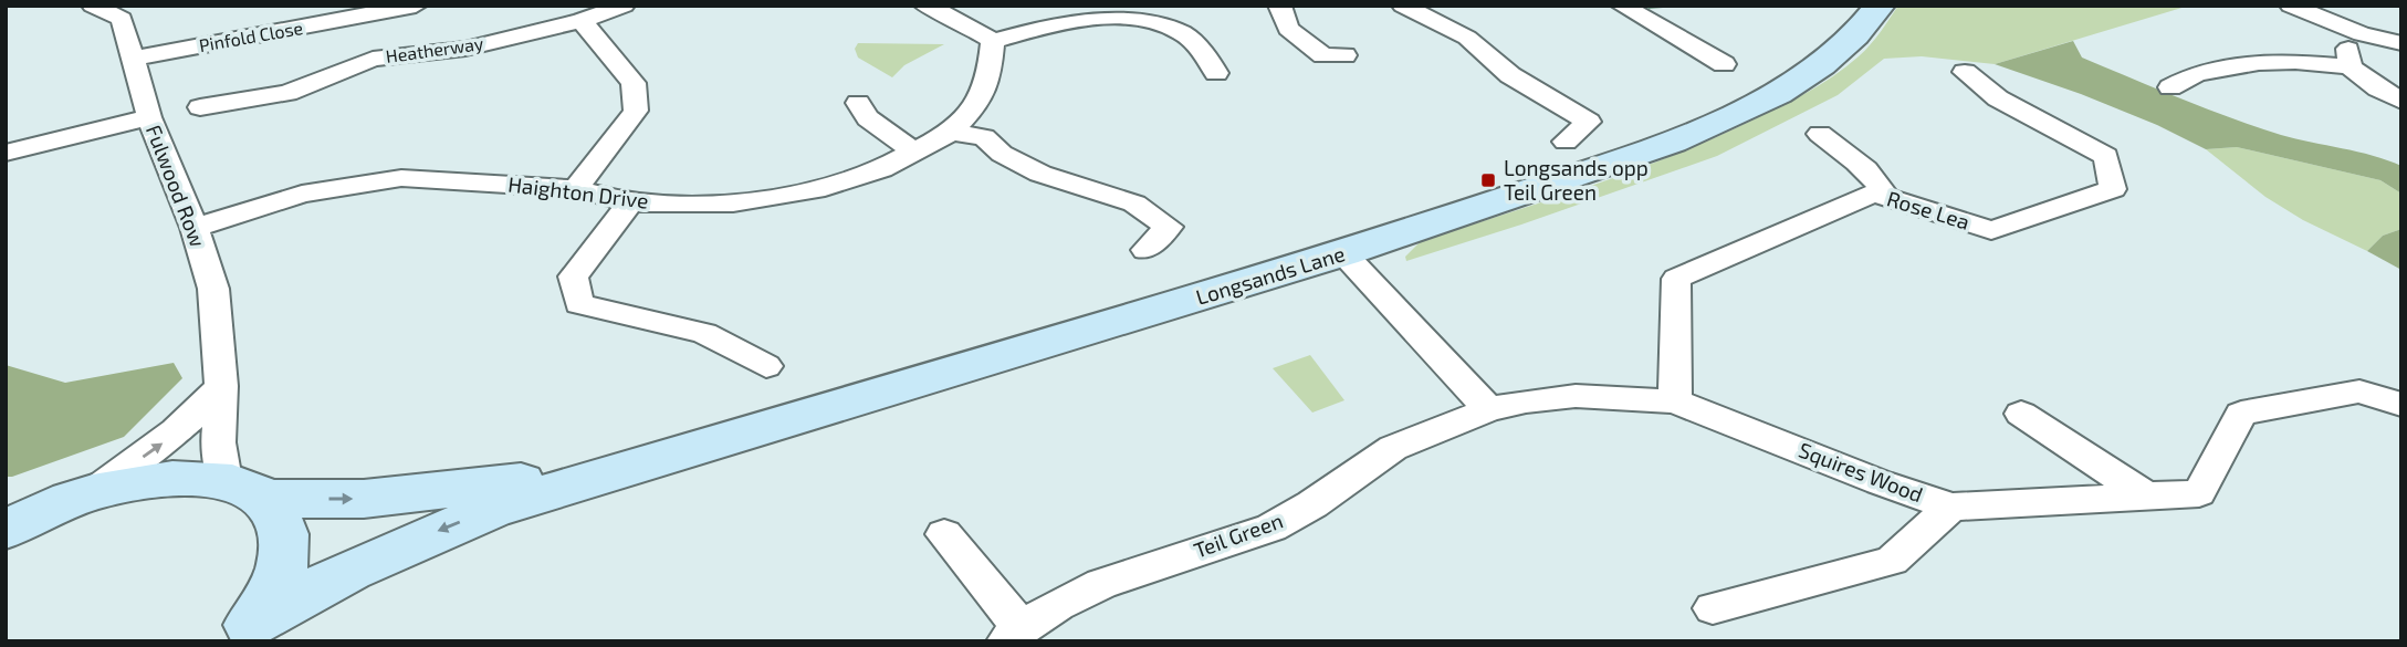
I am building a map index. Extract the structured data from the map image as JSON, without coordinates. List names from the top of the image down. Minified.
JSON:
{"streets":{"main road":["Longsands Lane"],"street":["Pinfold Close","Heatherway","Fulwood Row","Haighton Drive","Rose Lea","Squires Wood","Teil Green"]},"crossings":[["Pinfold Close","Fulwood Row"],["Fulwood Row","Haighton Drive"],["Rose Lea","Squires Wood"],["Squires Wood","Teil Green"]],"places":{"transit":["Longsands opp Teil Green"]}}
